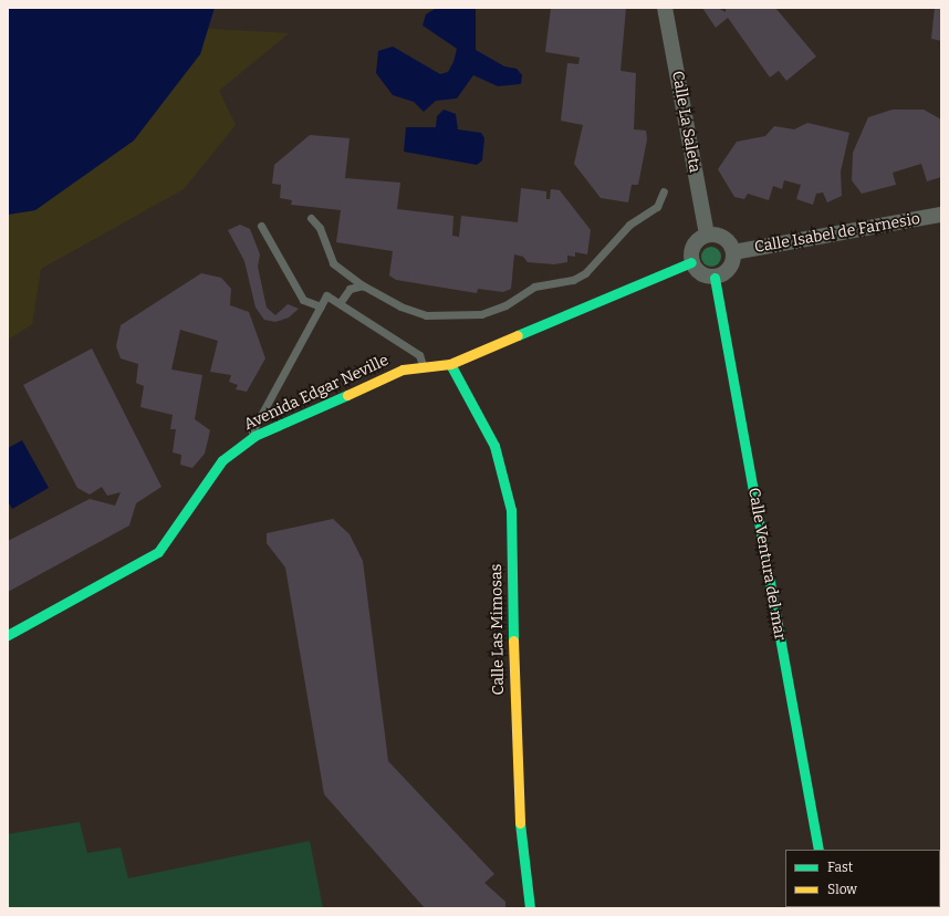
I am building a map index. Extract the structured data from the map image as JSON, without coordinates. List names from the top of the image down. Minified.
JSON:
{"streets":{"street":["Calle La Saleta","Calle Isabel de Farnesio","Avenida Edgar Neville","Calle Ventura del mar","Calle Las Mimosas"]},"crossings":[["Calle La Saleta","Calle Isabel de Farnesio"],["Calle La Saleta","Avenida Edgar Neville"],["Calle La Saleta","Calle Ventura del mar"],["Calle Isabel de Farnesio","Avenida Edgar Neville"],["Calle Isabel de Farnesio","Calle Ventura del mar"],["Avenida Edgar Neville","Calle Ventura del mar"],["Avenida Edgar Neville","Calle Las Mimosas"]],"legend":["Fast","Slow"]}
